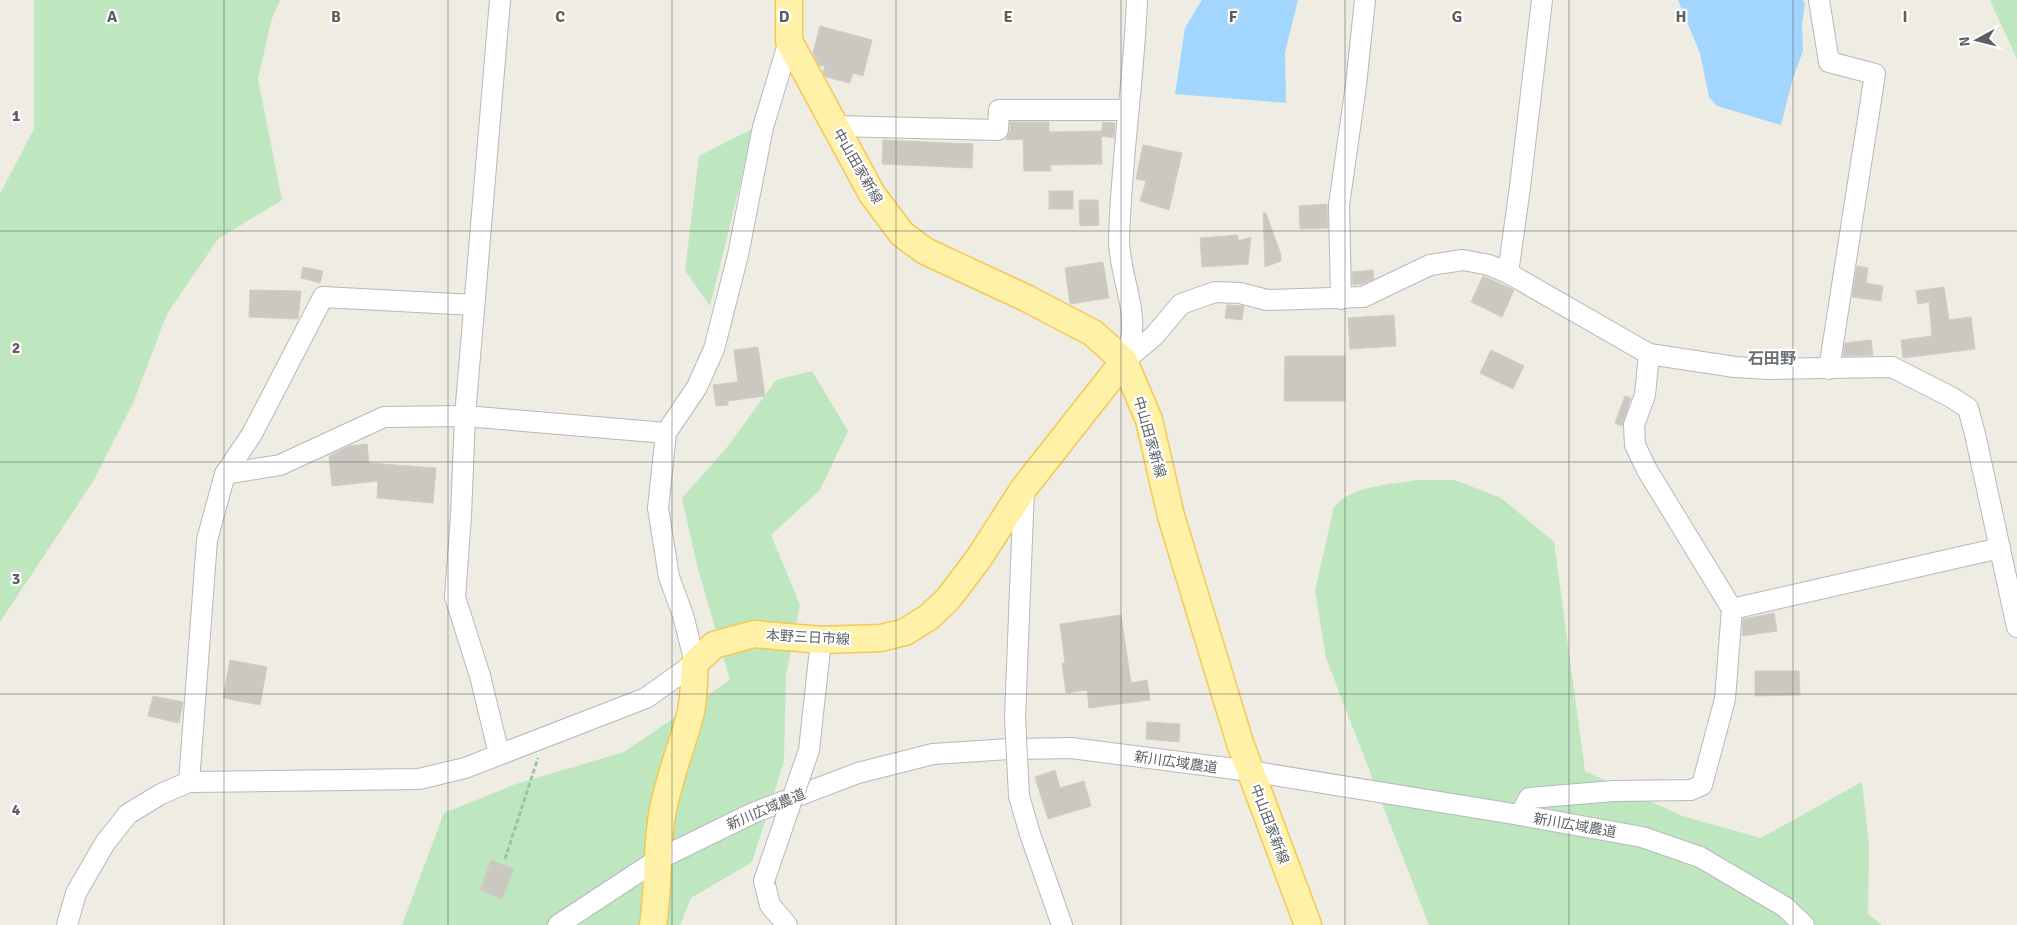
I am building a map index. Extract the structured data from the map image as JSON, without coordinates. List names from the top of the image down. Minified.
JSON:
{"streets":{"main road":["中山田家新線","本野三日市線"],"street":["新川広域農道"]},"crossings":[["中山田家新線","本野三日市線"],["中山田家新線","新川広域農道"]],"districts":["石田野"],"north":"left","grid":{"columns":["A","B","C","D","E","F","G","H","I"],"rows":["1","2","3","4"]}}
